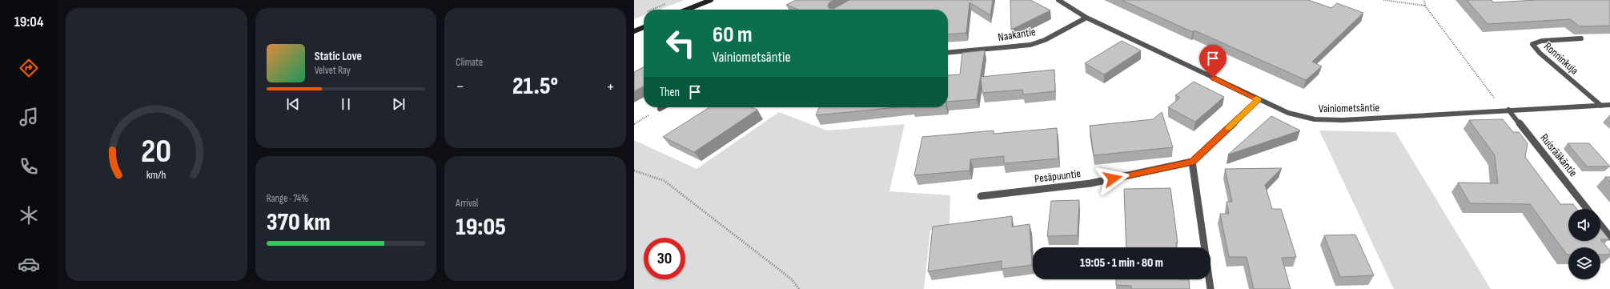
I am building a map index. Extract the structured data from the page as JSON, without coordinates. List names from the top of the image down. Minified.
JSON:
{"streets":{"street":["Naakantie","Ronninkuja","Vainiometsäntie","Ruisrääkäntie","Pesäpuuntie"]},"crossings":[["Naakantie","Vainiometsäntie"],["Ronninkuja","Vainiometsäntie"],["Vainiometsäntie","Ruisrääkäntie"]],"page":{"tabs":"19:04","tile":["Climate",["Range · 74%","370 km"],["Arrival","19:05"]],"turn":["60 m","Vainiometsäntie"],"song":["Static Love","Velvet Ray"],"heat":["−","21.5°","+"],"then":"Then","limit":"30","trip":"19:05 · 1 min · 80 m","gauge":["20","km/h"]}}
